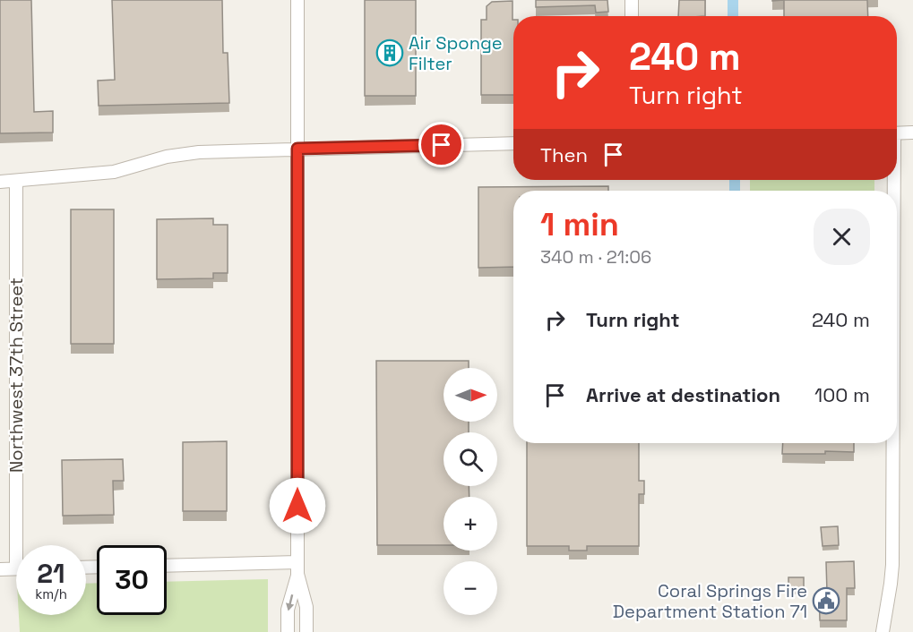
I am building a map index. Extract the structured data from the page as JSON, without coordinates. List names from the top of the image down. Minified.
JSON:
{"streets":{"street":["Northwest 37th Street"]},"places":{"building":["Air Sponge Filter"],"public building":["Coral Springs Fire Department Station 71"]},"north":"right","page":{"turn":["240 m","Turn right"],"then":"Then","heading":["1 min","340 m · 21:06"],"list":[{"name":"Turn right","value":"240 m"},{"name":"Arrive at destination","value":"100 m"}],"map_buttons":["+","−"],"speed":"21 km/h","limit":"30"}}
